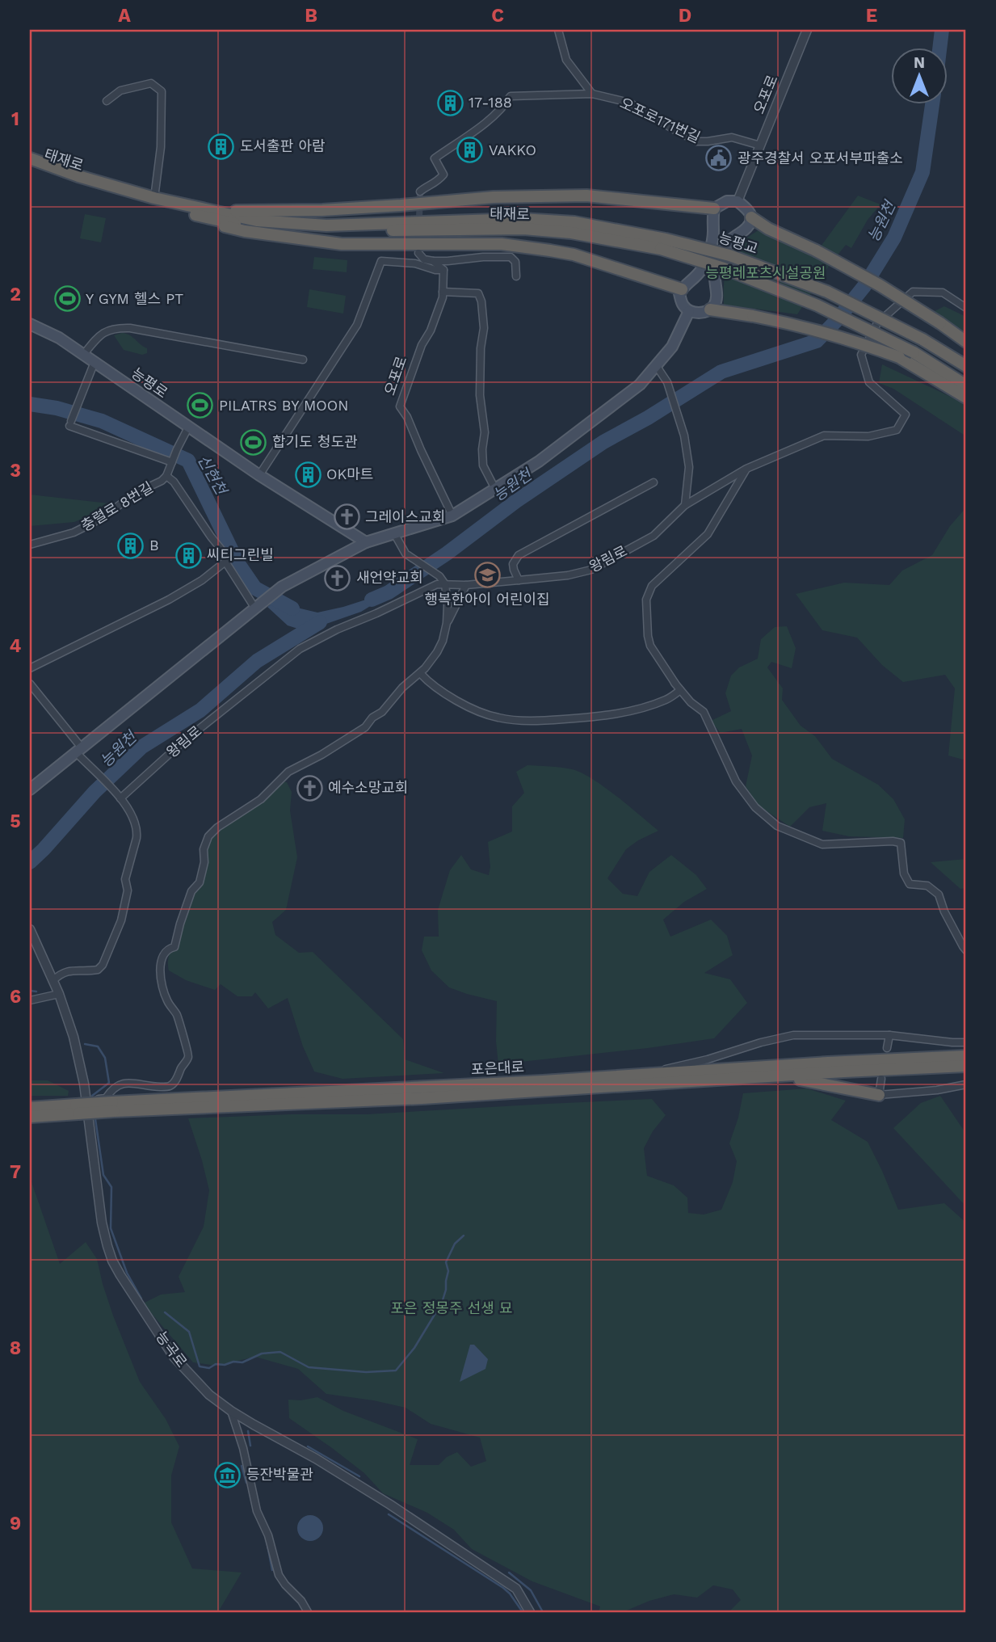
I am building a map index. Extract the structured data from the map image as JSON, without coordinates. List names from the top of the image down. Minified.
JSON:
{"streets":{"highway":["태재로","능평교","포은대로"],"main road":["능평로"],"street":["오포로","오포로171번길","충렬로 8번길","왕림로","능곡로"]},"crossings":[["오포로","오포로171번길"],["태재로","능평교"]],"water":["능원천","신현천"],"parks":["능평레포츠시설공원","포은 정몽주 선생 묘"],"places":{"building":["17-188","도서출판 아람","VAKKO","OK마트","B","씨티그린빌"],"public building":["광주경찰서 오포서부파출소"],"sports":["Y GYM 헬스 PT","PILATRS BY MOON","합기도 청도관"],"church":["그레이스교회","새언약교회","예수소망교회"],"school or university":["행복한아이 어린이집"],"museum":["등잔박물관"]},"north":"top","grid":{"columns":["A","B","C","D","E"],"rows":["1","2","3","4","5","6","7","8","9"]}}
